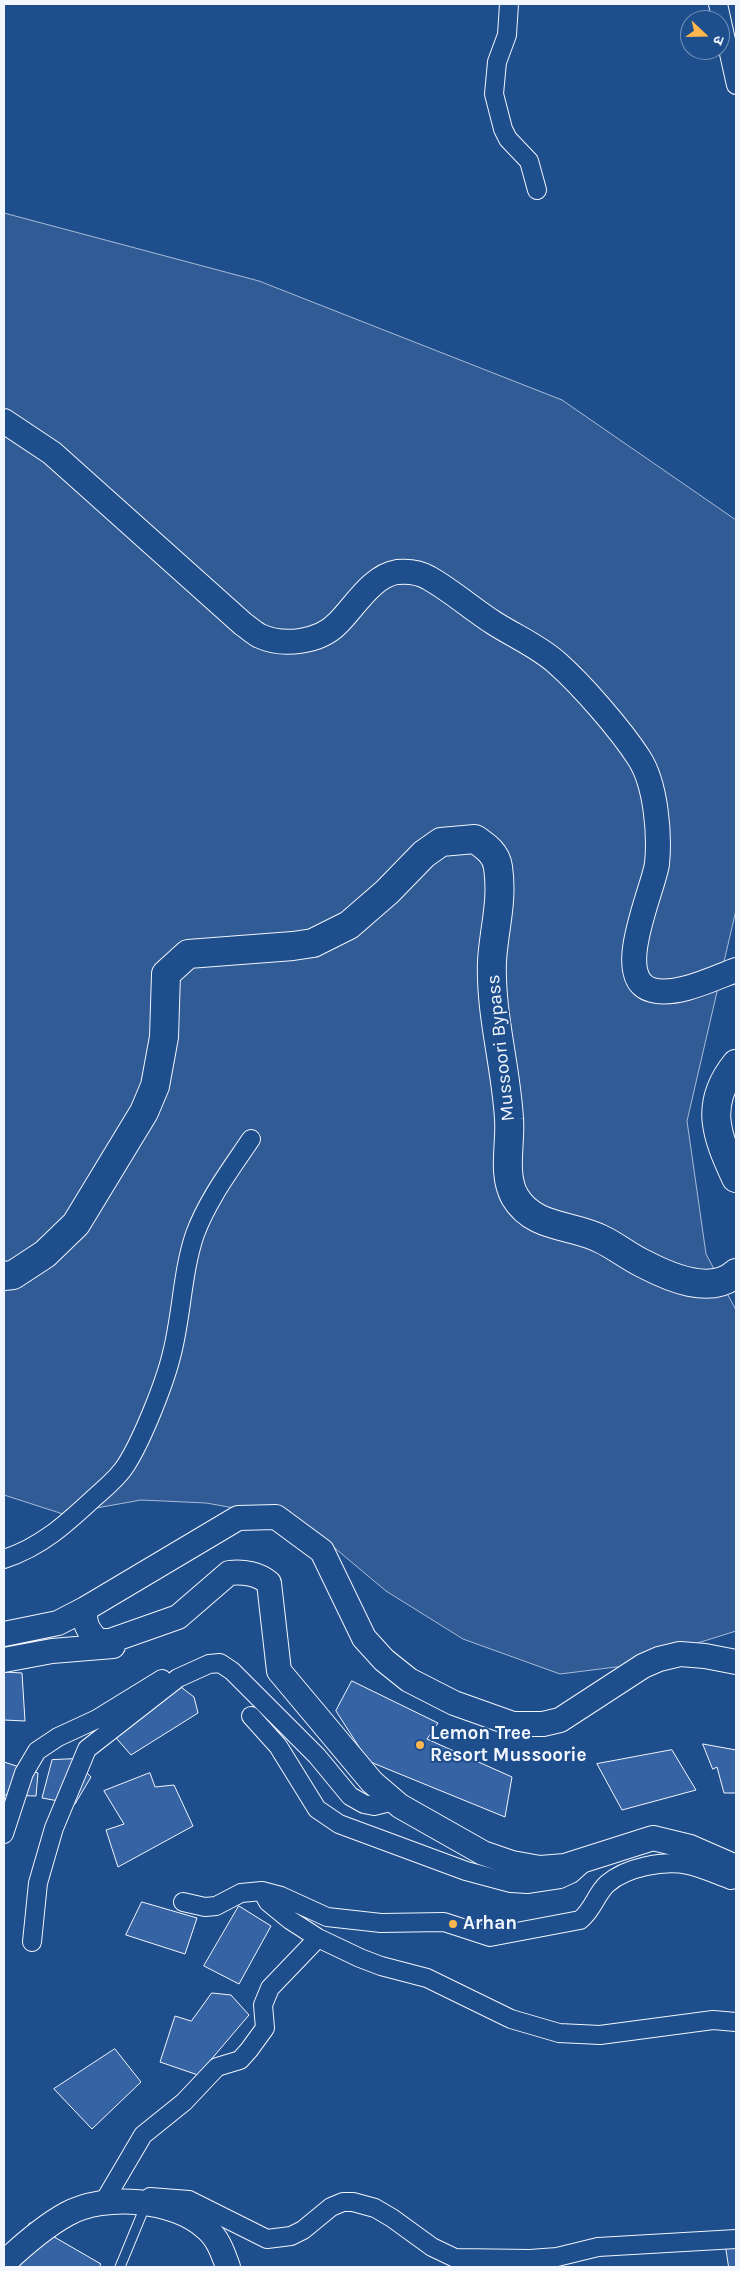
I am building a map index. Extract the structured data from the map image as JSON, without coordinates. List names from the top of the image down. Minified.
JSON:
{"streets":{"highway":["Mussoori Bypass"]},"places":["Lemon Tree Resort Mussoorie","Arhan"],"north":"right"}
